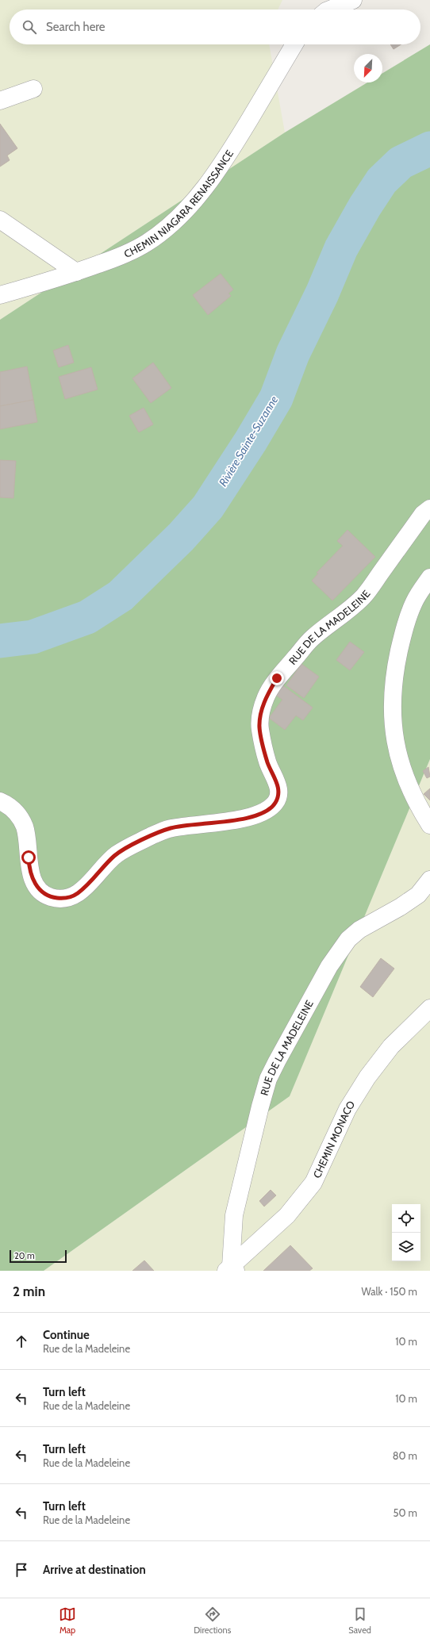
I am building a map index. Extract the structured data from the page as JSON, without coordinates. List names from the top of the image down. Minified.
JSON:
{"streets":{"street":["CHEMIN NIAGARA RENAISSANCE","RUE DE LA MADELEINE","CHEMIN MONACO"]},"crossings":[["RUE DE LA MADELEINE","CHEMIN MONACO"]],"water":["Rivière Sainte-Suzanne"],"scale_bar":"20 m","north":"bottom left","page":{"search":"Search here","scale":"20 m","heading":["2 min","Walk · 150 m"],"list":[["Continue","Rue de la Madeleine","10 m"],["Turn left","Rue de la Madeleine","10 m"],["Turn left","Rue de la Madeleine","80 m"],["Turn left","Rue de la Madeleine","50 m"],"Arrive at destination"],"nav":["Map","Directions","Saved"]}}
